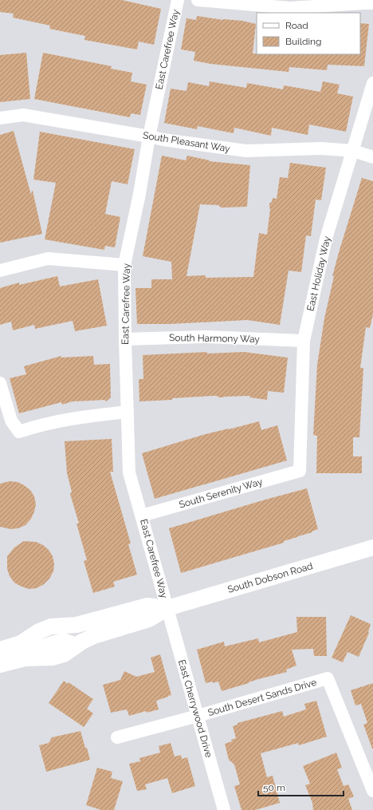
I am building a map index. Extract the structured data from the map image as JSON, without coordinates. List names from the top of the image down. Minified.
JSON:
{"streets":{"street":["East Carefree Way","South Pleasant Way","East Holiday Way","South Harmony Way","South Serenity Way","South Dobson Road","South Desert Sands Drive","East Cherrywood Drive"]},"crossings":[["East Carefree Way","South Pleasant Way"],["East Carefree Way","South Harmony Way"],["East Carefree Way","South Serenity Way"],["East Carefree Way","South Dobson Road"],["East Carefree Way","East Cherrywood Drive"],["South Pleasant Way","East Holiday Way"],["East Holiday Way","South Harmony Way"],["East Holiday Way","South Serenity Way"],["South Dobson Road","East Cherrywood Drive"],["South Desert Sands Drive","East Cherrywood Drive"]],"legend":["Road","Building"],"scale_bar":"50 m"}
